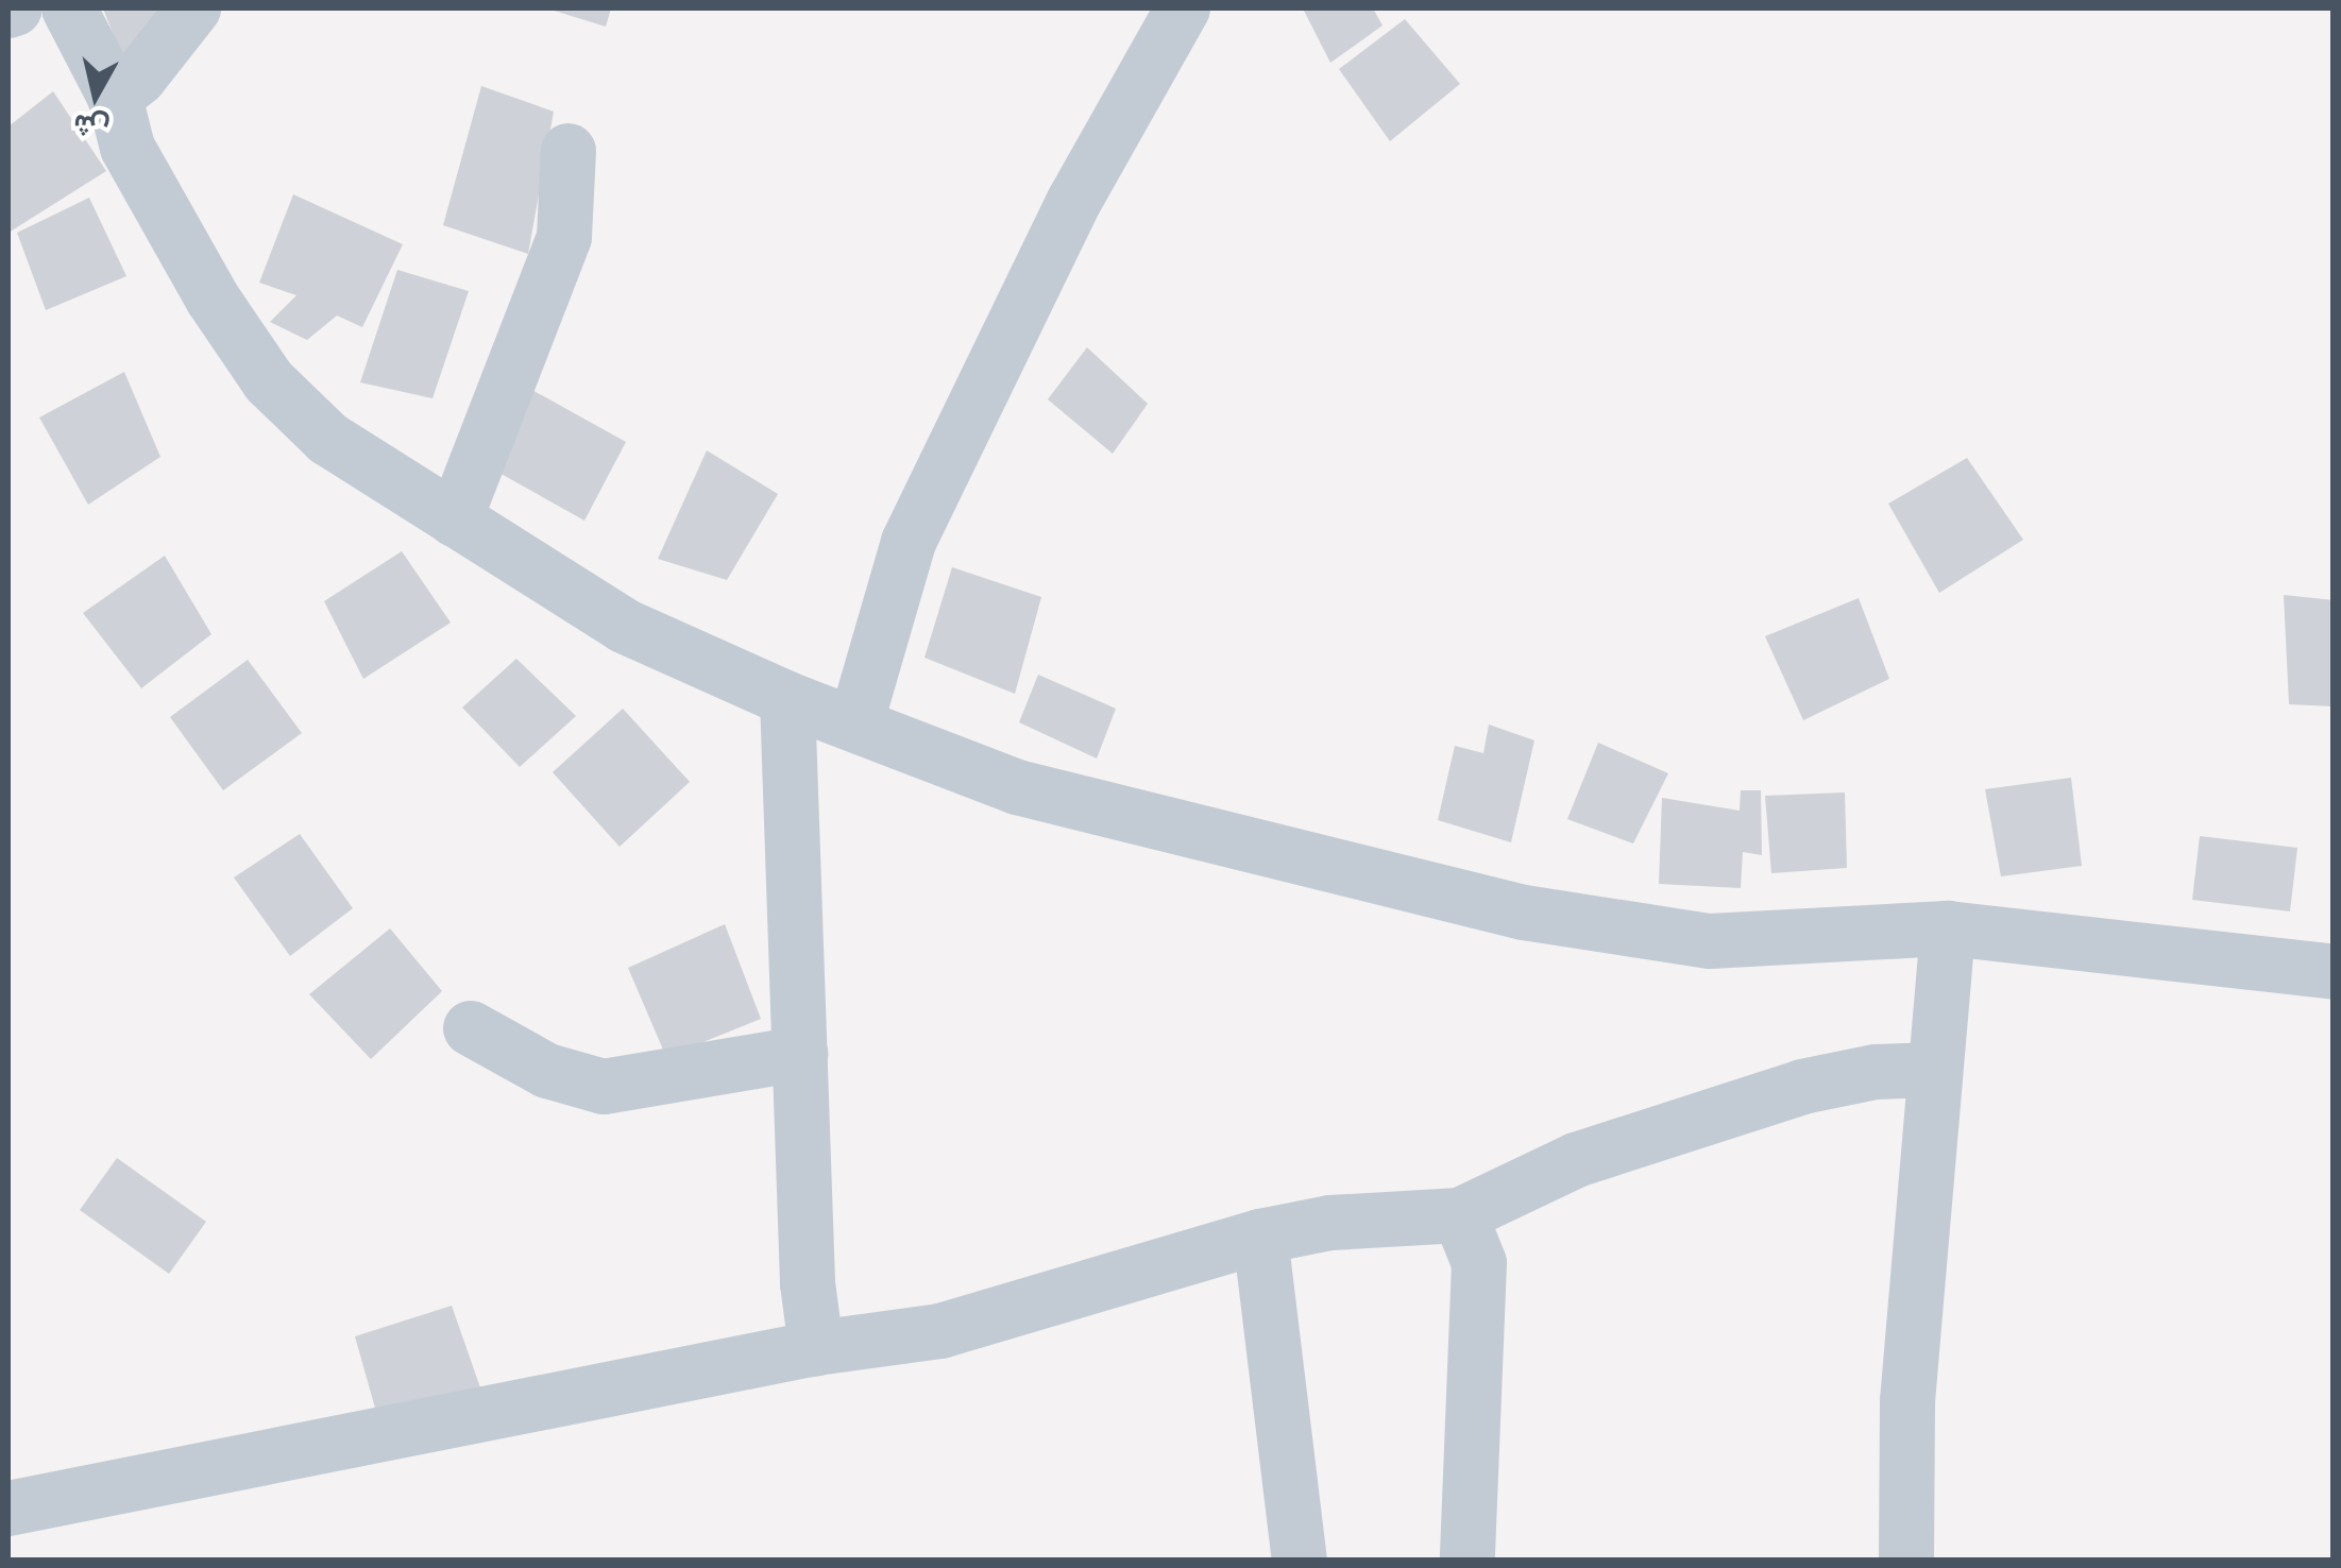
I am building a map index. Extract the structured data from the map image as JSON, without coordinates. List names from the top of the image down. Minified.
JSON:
{"north":"bottom"}
